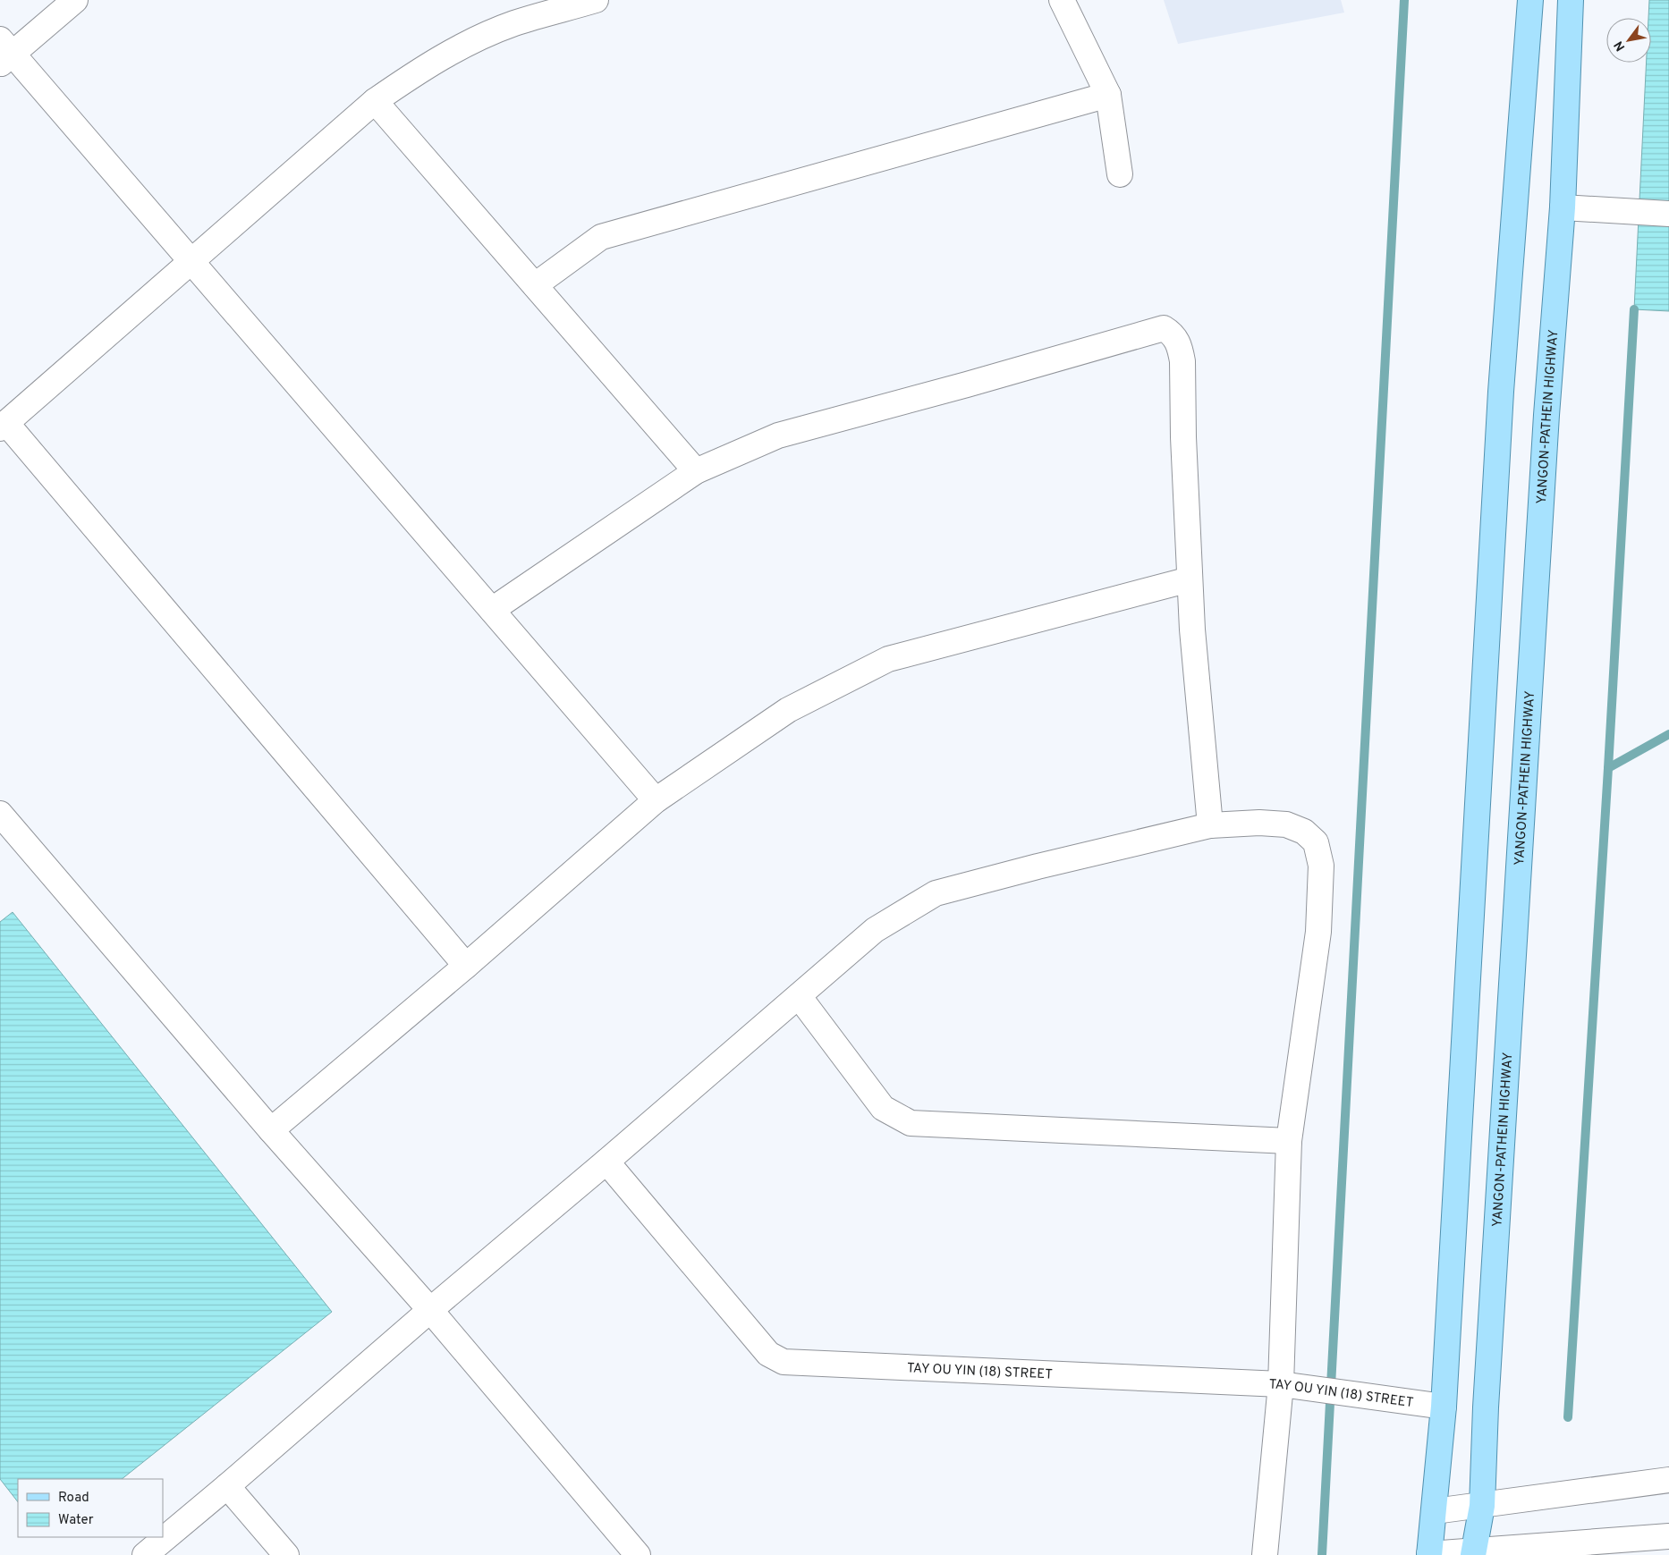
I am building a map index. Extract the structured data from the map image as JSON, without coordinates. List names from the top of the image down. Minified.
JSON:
{"streets":{"main road":["YANGON-PATHEIN HIGHWAY"],"street":["TAY OU YIN (18) STREET"]},"legend":["Road","Water"],"north":"bottom left"}
